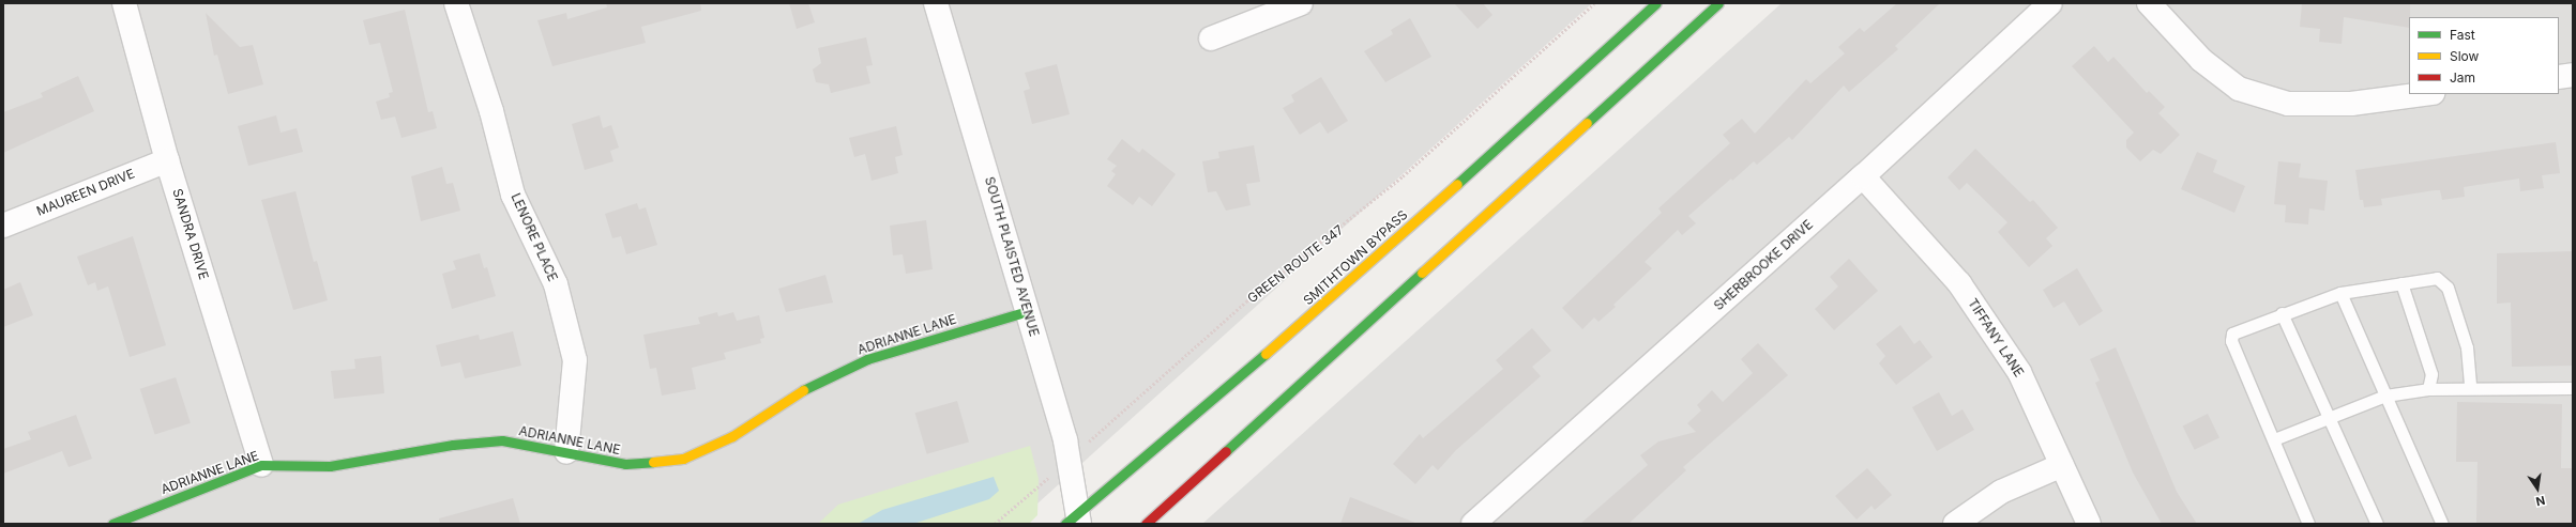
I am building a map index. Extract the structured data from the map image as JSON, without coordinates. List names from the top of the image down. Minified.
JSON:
{"streets":{"main road":["SMITHTOWN BYPASS","ADRIANNE LANE"],"street":["MAUREEN DRIVE","SANDRA DRIVE","LENORE PLACE","SOUTH PLAISTED AVENUE","SHERBROOKE DRIVE","TIFFANY LANE"],"path":["GREEN ROUTE 347"]},"crossings":[["MAUREEN DRIVE","SANDRA DRIVE"],["SANDRA DRIVE","ADRIANNE LANE"],["LENORE PLACE","ADRIANNE LANE"],["SOUTH PLAISTED AVENUE","SMITHTOWN BYPASS"],["SOUTH PLAISTED AVENUE","GREEN ROUTE 347"],["SOUTH PLAISTED AVENUE","ADRIANNE LANE"],["SHERBROOKE DRIVE","TIFFANY LANE"]],"legend":["Fast","Slow","Jam"],"north":"bottom"}
